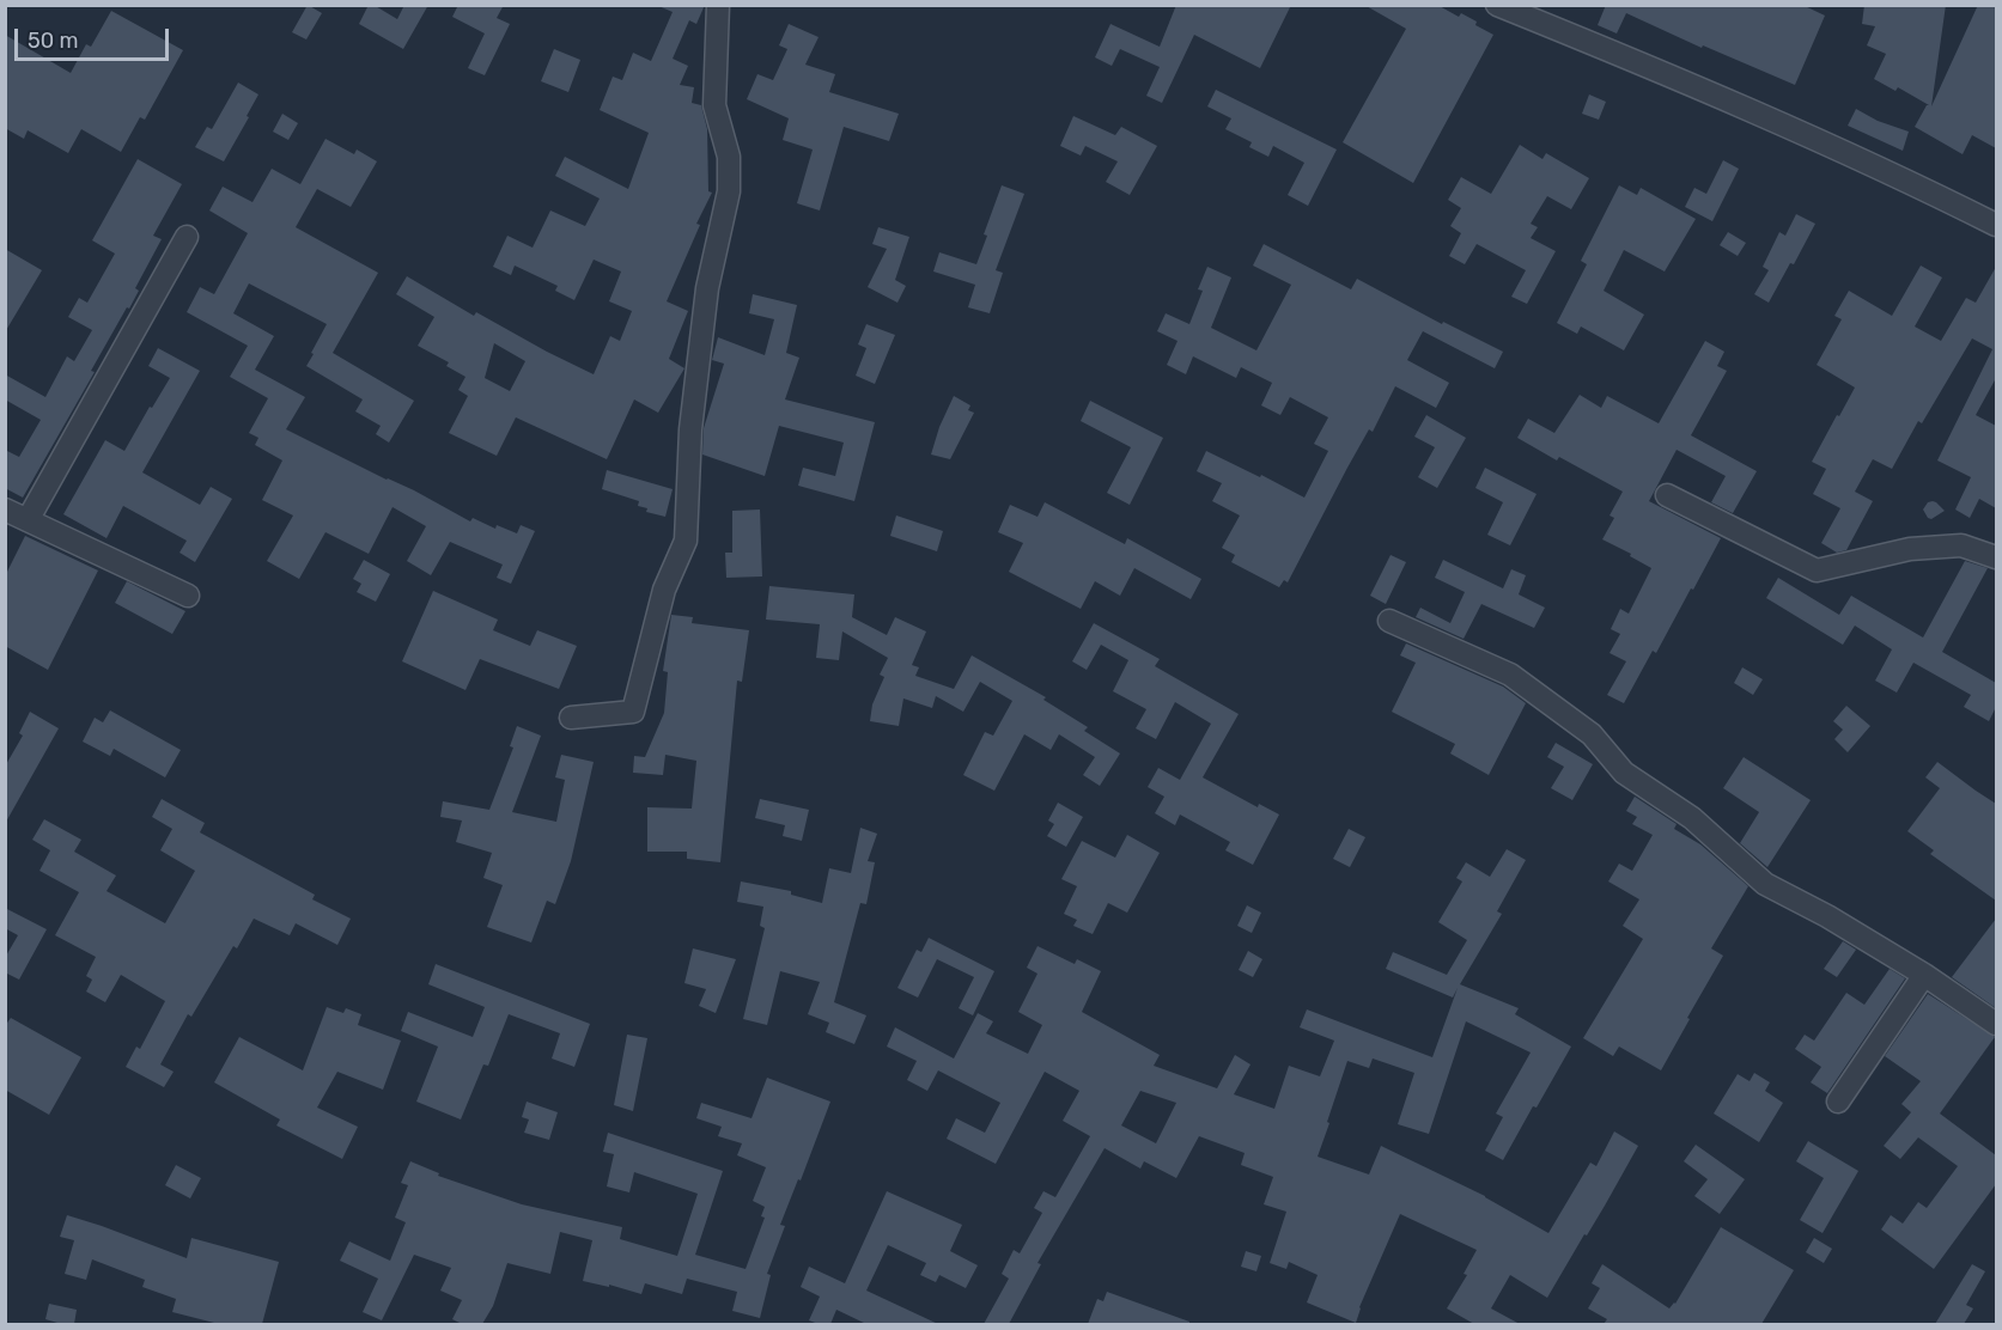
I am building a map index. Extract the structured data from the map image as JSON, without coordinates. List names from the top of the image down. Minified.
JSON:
{"scale_bar":"50 m"}
